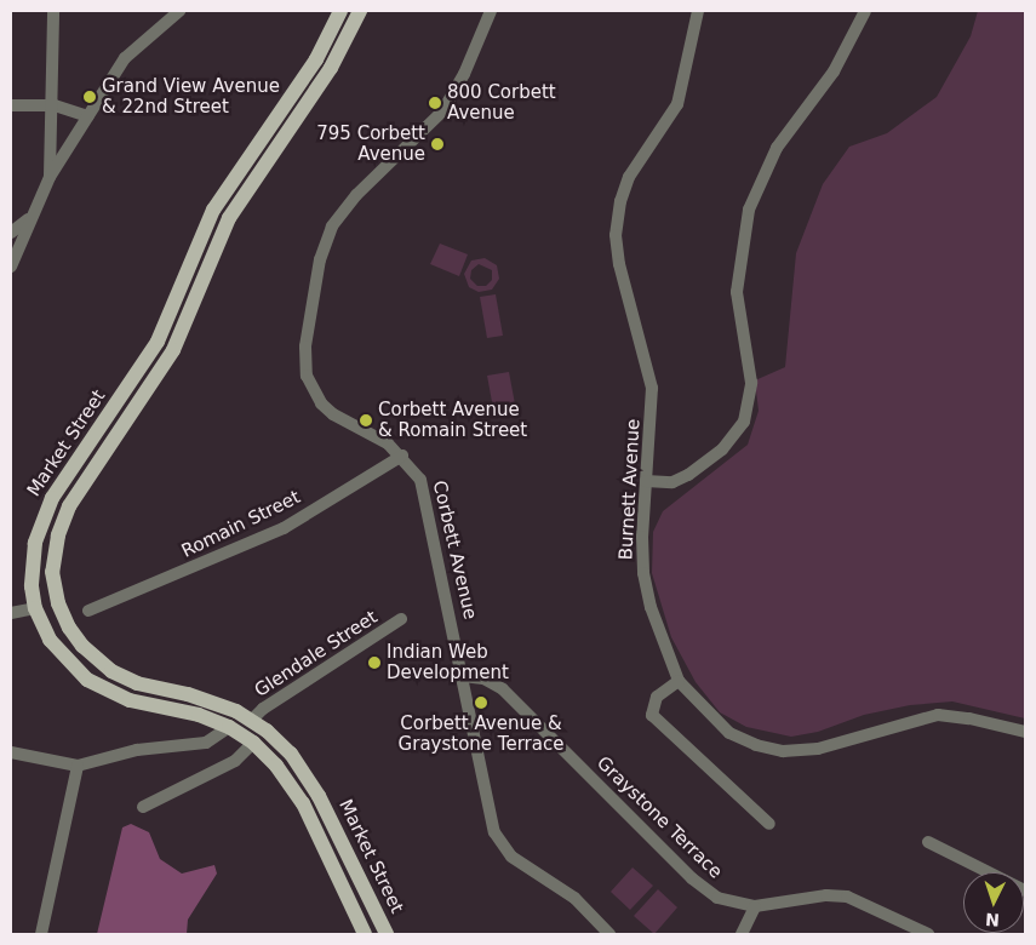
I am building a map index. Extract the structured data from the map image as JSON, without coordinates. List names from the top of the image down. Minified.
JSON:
{"streets":{"main road":["Market Street"],"street":["Burnett Avenue","Romain Street","Corbett Avenue","Glendale Street","Graystone Terrace"]},"crossings":[["Market Street","Glendale Street"],["Romain Street","Corbett Avenue"],["Corbett Avenue","Graystone Terrace"]],"places":["Grand View Avenue & 22nd Street","800 Corbett Avenue","795 Corbett Avenue","Corbett Avenue & Romain Street","Indian Web Development","Corbett Avenue & Graystone Terrace"],"north":"bottom"}
